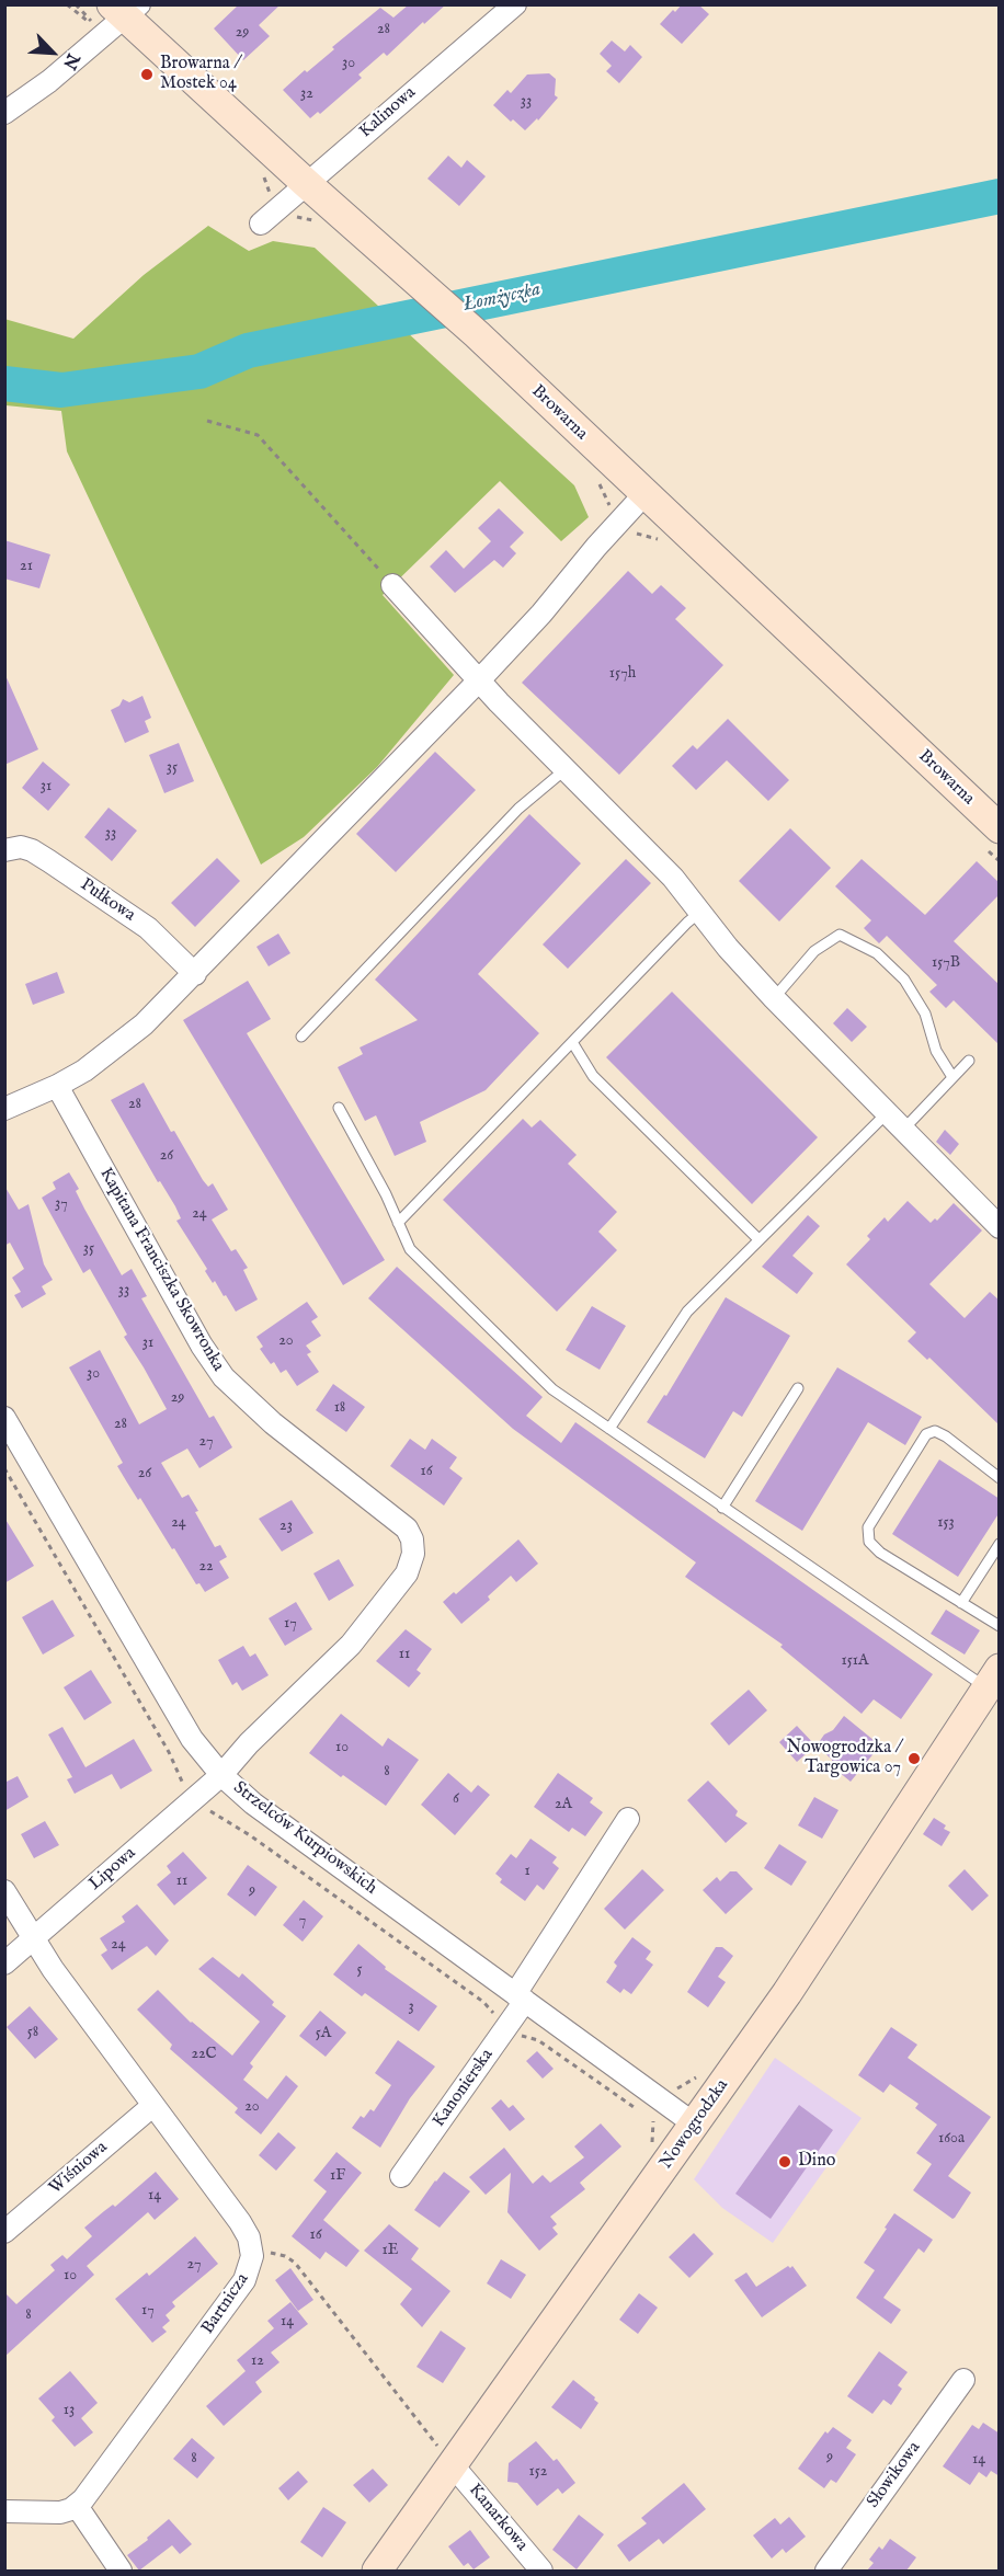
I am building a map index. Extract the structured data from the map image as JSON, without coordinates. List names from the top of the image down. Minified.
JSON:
{"streets":{"street":["Kalinowa","Browarna","Pułkowa","Kapitana Franciszka Skowronka","Strzelców Kurpiowskich","Lipowa","Kanonierska","Nowogrodzka","Wiśniowa","Bartnicza","Słowikowa","Kanarkowa"]},"crossings":[["Kalinowa","Browarna"],["Kapitana Franciszka Skowronka","Strzelców Kurpiowskich"],["Kapitana Franciszka Skowronka","Lipowa"],["Strzelców Kurpiowskich","Lipowa"],["Strzelców Kurpiowskich","Kanonierska"],["Strzelców Kurpiowskich","Nowogrodzka"],["Lipowa","Bartnicza"],["Nowogrodzka","Kanarkowa"],["Wiśniowa","Bartnicza"]],"water":["Łomżyczka"],"places":["Browarna / Mostek 04","Nowogrodzka / Targowica 07","Dino"],"house_numbers":["28","29","30","32","33","21","157h","35","31","33","157B","28","26","37","24","35","33","20","31","30","29","18","28","27","16","26","24","153","23","22","17","11","151A","10","8","6","2A","1","11","9","7","24","5","3","58","5A","22C","20","160a","1F","14","16","1E","27","10","17","8","14","12","13","9","8","14","152"],"north":"bottom right"}
